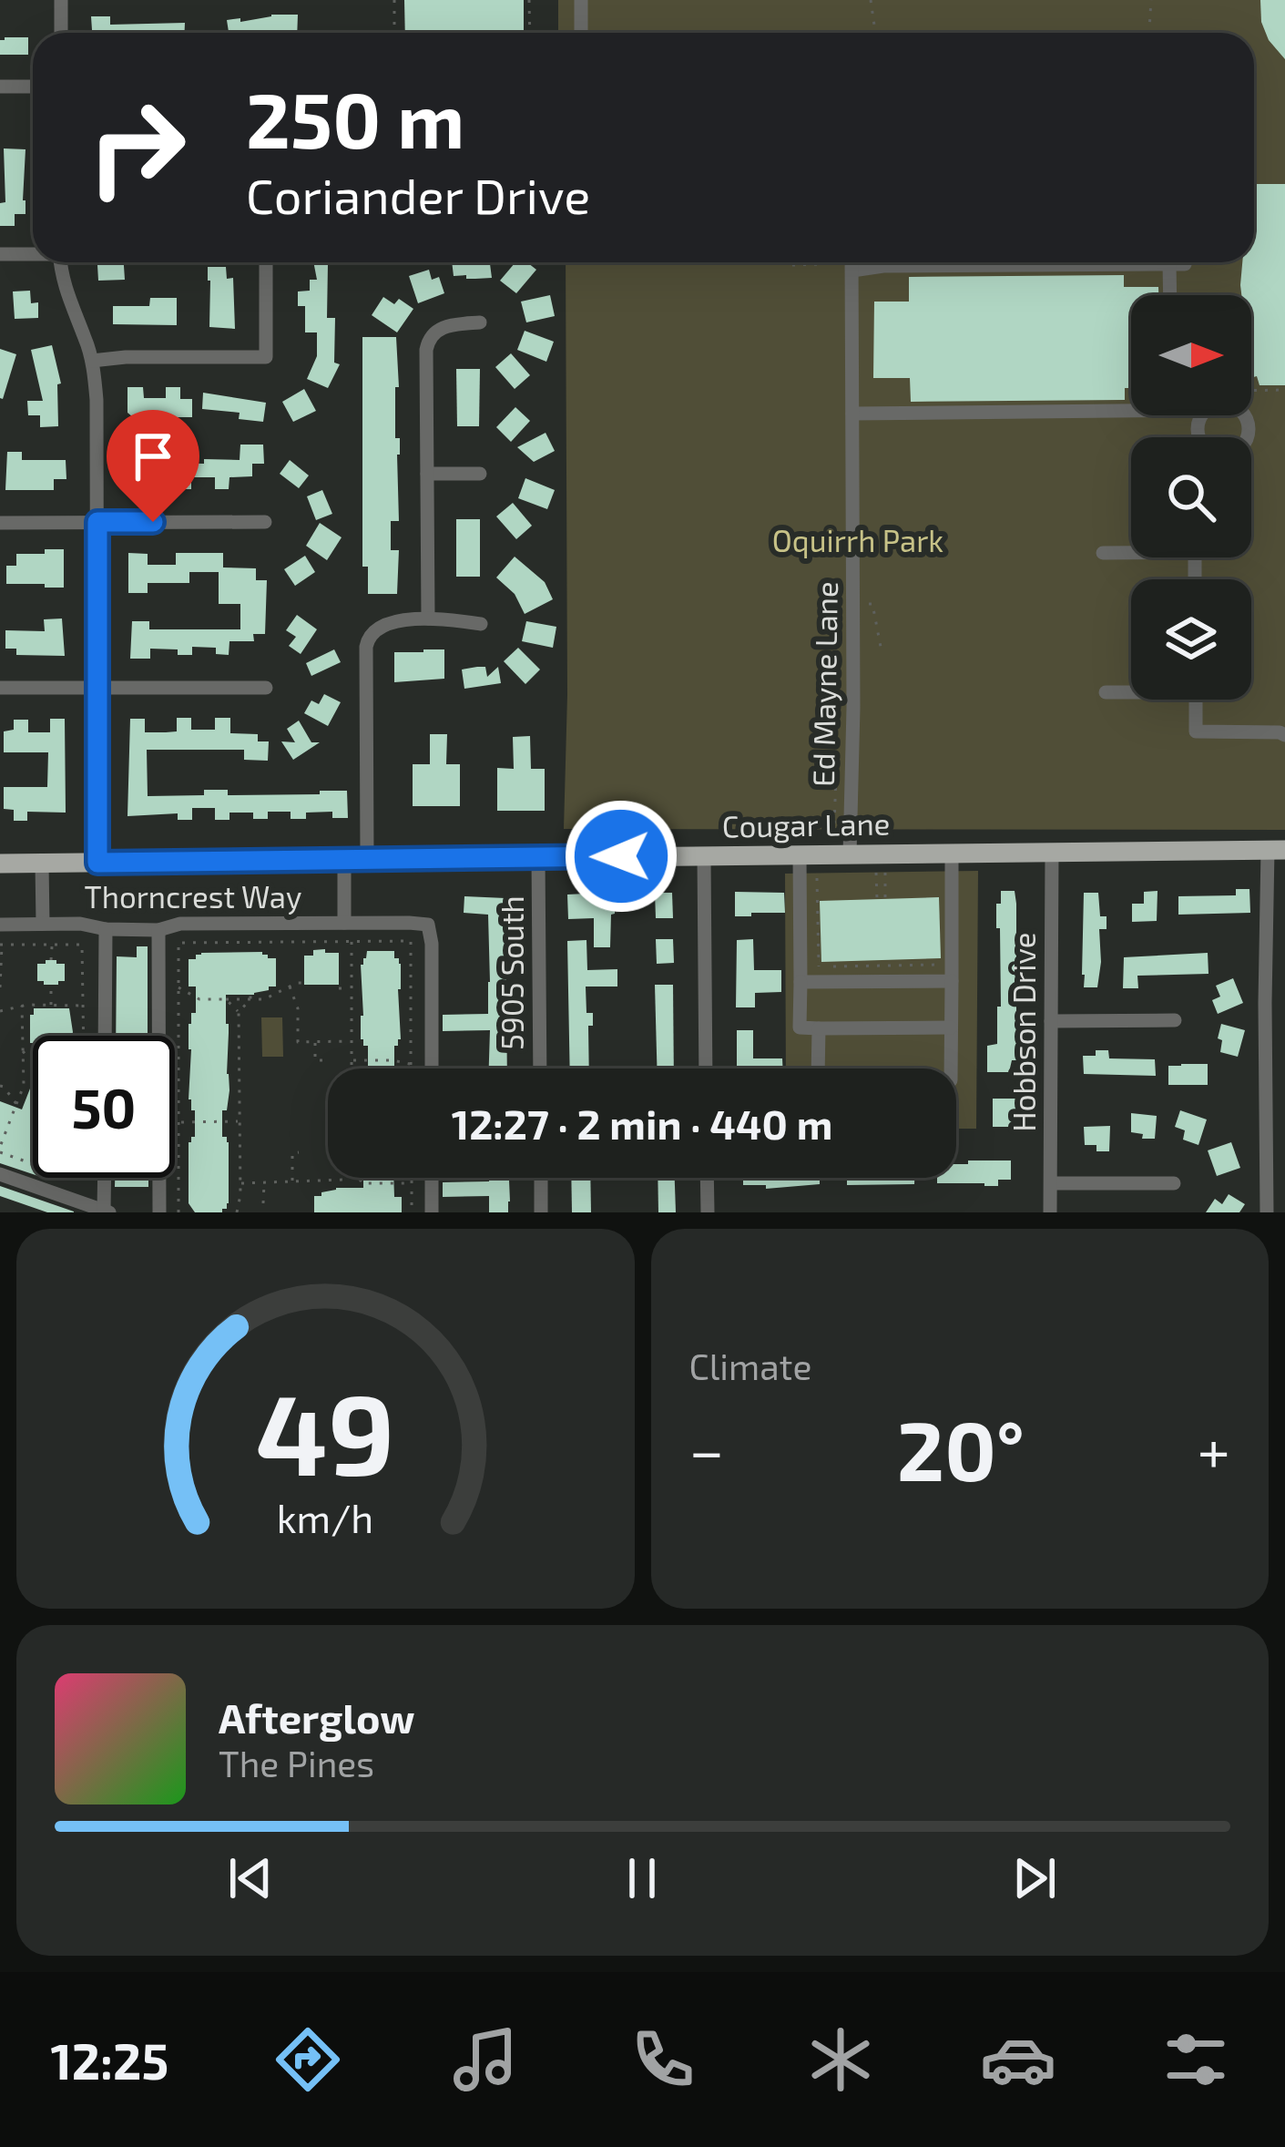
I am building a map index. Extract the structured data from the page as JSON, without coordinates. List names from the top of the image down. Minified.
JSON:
{"streets":{"main road":["Cougar Lane"],"street":["Ed Mayne Lane","Thorncrest Way","5905 South","Hobbson Drive"]},"crossings":[["Ed Mayne Lane","Cougar Lane"],["Cougar Lane","Thorncrest Way"],["Cougar Lane","5905 South"],["Cougar Lane","Hobbson Drive"]],"parks":["Oquirrh Park"],"north":"right","page":{"turn":["250 m","Coriander Drive"],"limit":"50","trip":"12:27 · 2 min · 440 m","tile":"Climate","heat":["−","20°","+"],"song":["Afterglow","The Pines"],"tabs":"12:25","gauge":["49","km/h"]}}
